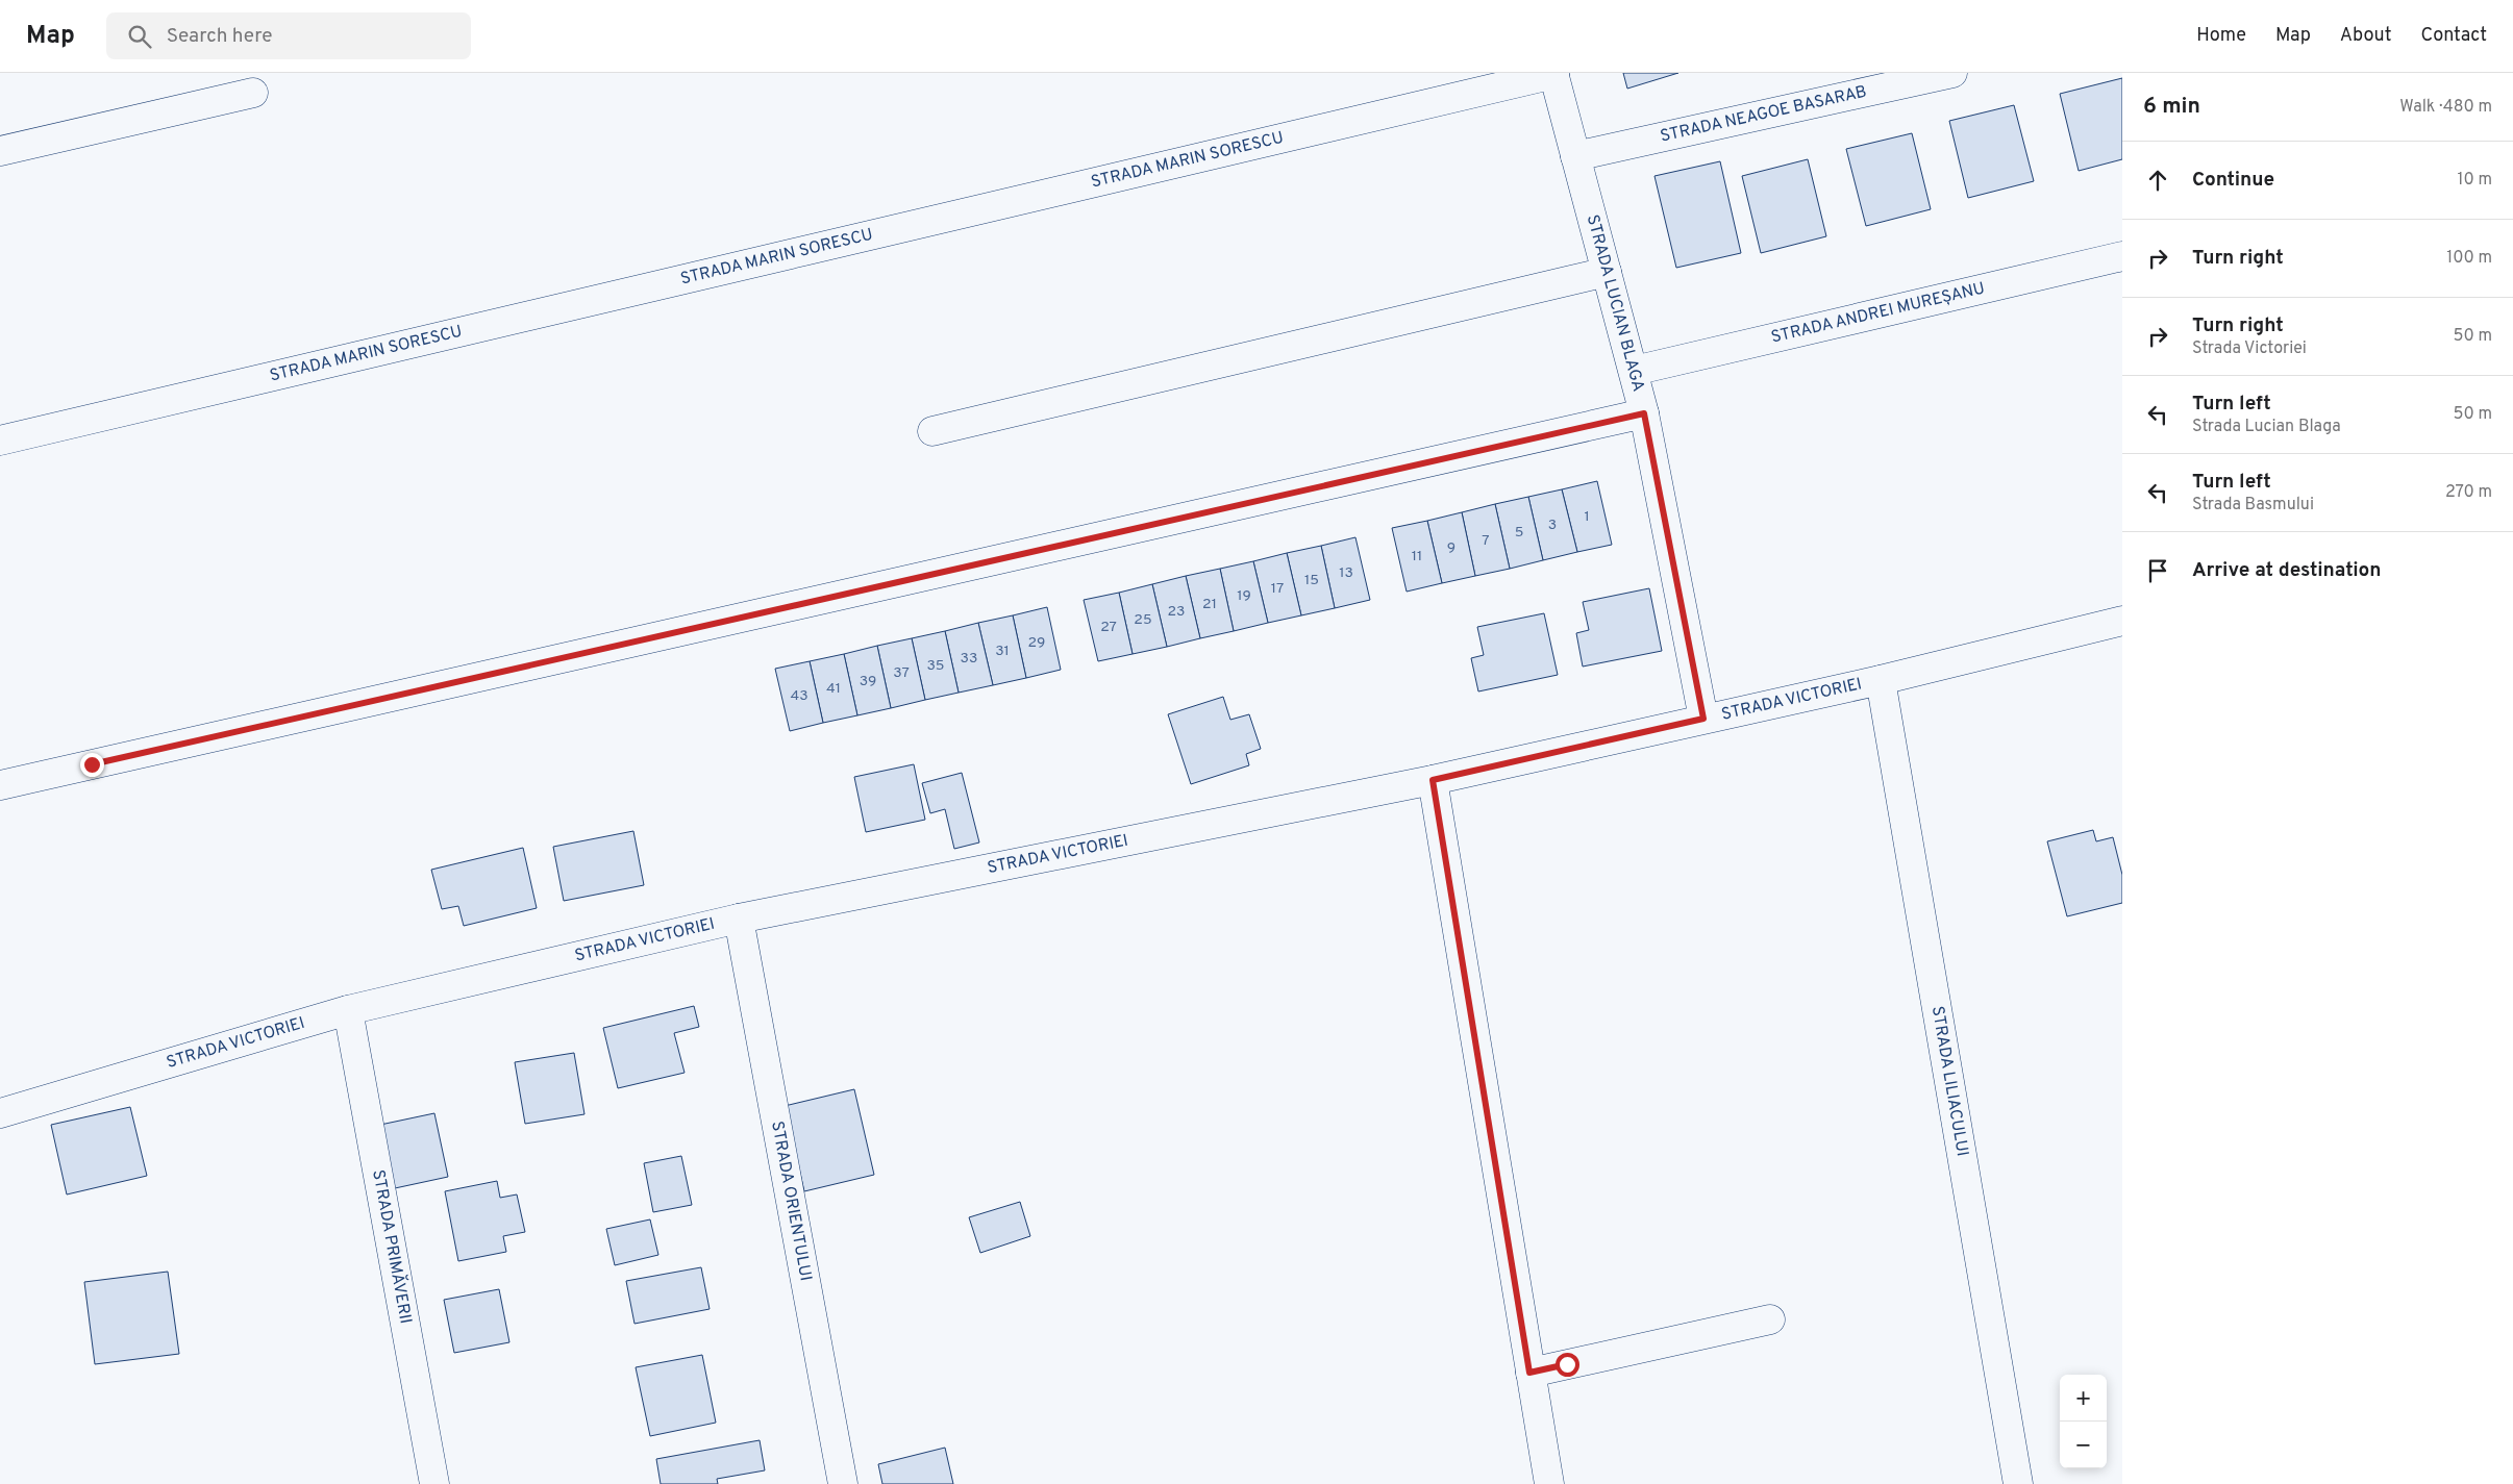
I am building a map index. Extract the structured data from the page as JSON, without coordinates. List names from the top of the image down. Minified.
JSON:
{"streets":{"street":["STRADA NEAGOE BASARAB","STRADA MARIN SORESCU","STRADA LUCIAN BLAGA","STRADA ANDREI MUREȘANU","STRADA VICTORIEI","STRADA LILIACULUI","STRADA ORIENTULUI","STRADA PRIMĂVERII"]},"crossings":[["STRADA NEAGOE BASARAB","STRADA LUCIAN BLAGA"],["STRADA MARIN SORESCU","STRADA LUCIAN BLAGA"],["STRADA LUCIAN BLAGA","STRADA ANDREI MUREȘANU"],["STRADA LUCIAN BLAGA","STRADA VICTORIEI"],["STRADA VICTORIEI","STRADA LILIACULUI"],["STRADA VICTORIEI","STRADA ORIENTULUI"],["STRADA VICTORIEI","STRADA PRIMĂVERII"]],"house_numbers":["1","3","5","7","9","11","13","15","17","19","21","23","25","27","29","31","33","35","37","39","41","43"],"page":{"header":"Map","search":"Search here","nav":["Home","Map","About","Contact"],"heading":["6 min","Walk · 480 m"],"list":[["Continue","10 m"],["Turn right","100 m"],["Turn right","Strada Victoriei","50 m"],["Turn left","Strada Lucian Blaga","50 m"],["Turn left","Strada Basmului","270 m"],"Arrive at destination"],"map_buttons":["+","−"]}}
